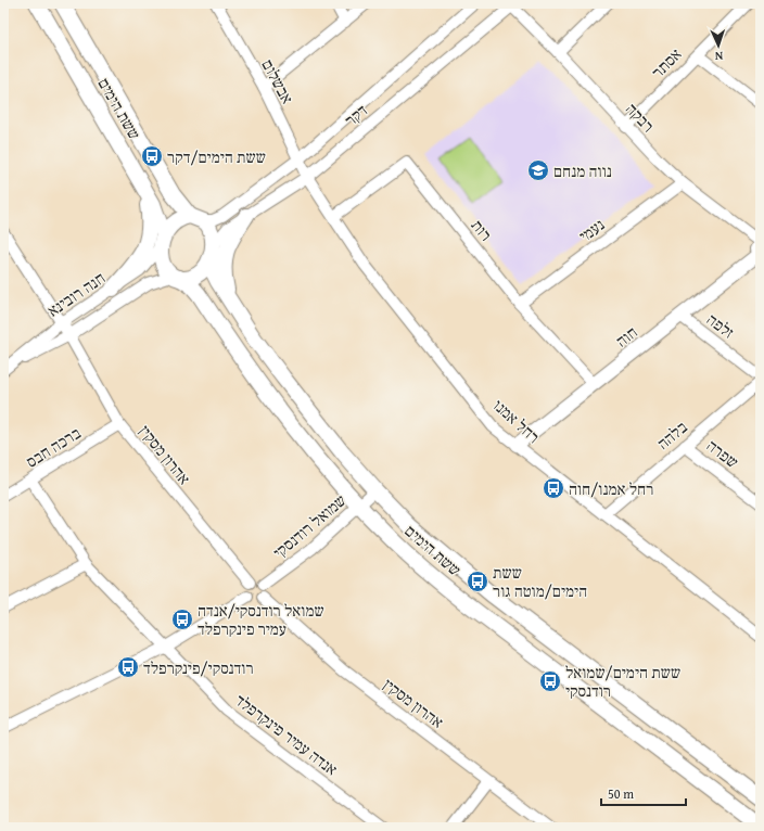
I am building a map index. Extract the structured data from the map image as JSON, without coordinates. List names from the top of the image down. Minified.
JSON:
{"streets":{"main road":["ששת הימים"],"street":["אסתר","אבשלום","דקר","רבקה","רות","נעמי","חנה רובינא","זלפה","חוה","רחל אמנו","בלהה","ברכה חבס","שפרה","אהרון מסקין","שמואל רודנסקי","אנדה עמיר פינקרפלד"]},"crossings":[["אסתר","רבקה"],["אבשלום","דקר"],["אבשלום","רחל אמנו"],["ששת הימים","דקר"],["ששת הימים","חנה רובינא"],["ששת הימים","שמואל רודנסקי"],["דקר","רבקה"],["דקר","חנה רובינא"],["דקר","רחל אמנו"],["רבקה","נעמי"],["רות","נעמי"],["רות","חוה"],["רות","רחל אמנו"],["חנה רובינא","אהרון מסקין"],["זלפה","חוה"],["חוה","רחל אמנו"],["רחל אמנו","בלהה"],["בלהה","שפרה"],["ברכה חבס","אהרון מסקין"],["ברכה חבס","אנדה עמיר פינקרפלד"],["אהרון מסקין","שמואל רודנסקי"]],"places":{"bus stop":["ששת הימים/דקר","רחל אמנו/חוה","ששת הימים/מוטה גור","שמואל רודנסקי/אנדה עמיר פינקרפלד","רודנסקי/פינקרפלד","ששת הימים/שמואל רודנסקי"],"school or university":["נווה מנחם"]},"scale_bar":"50 m","north":"bottom"}
